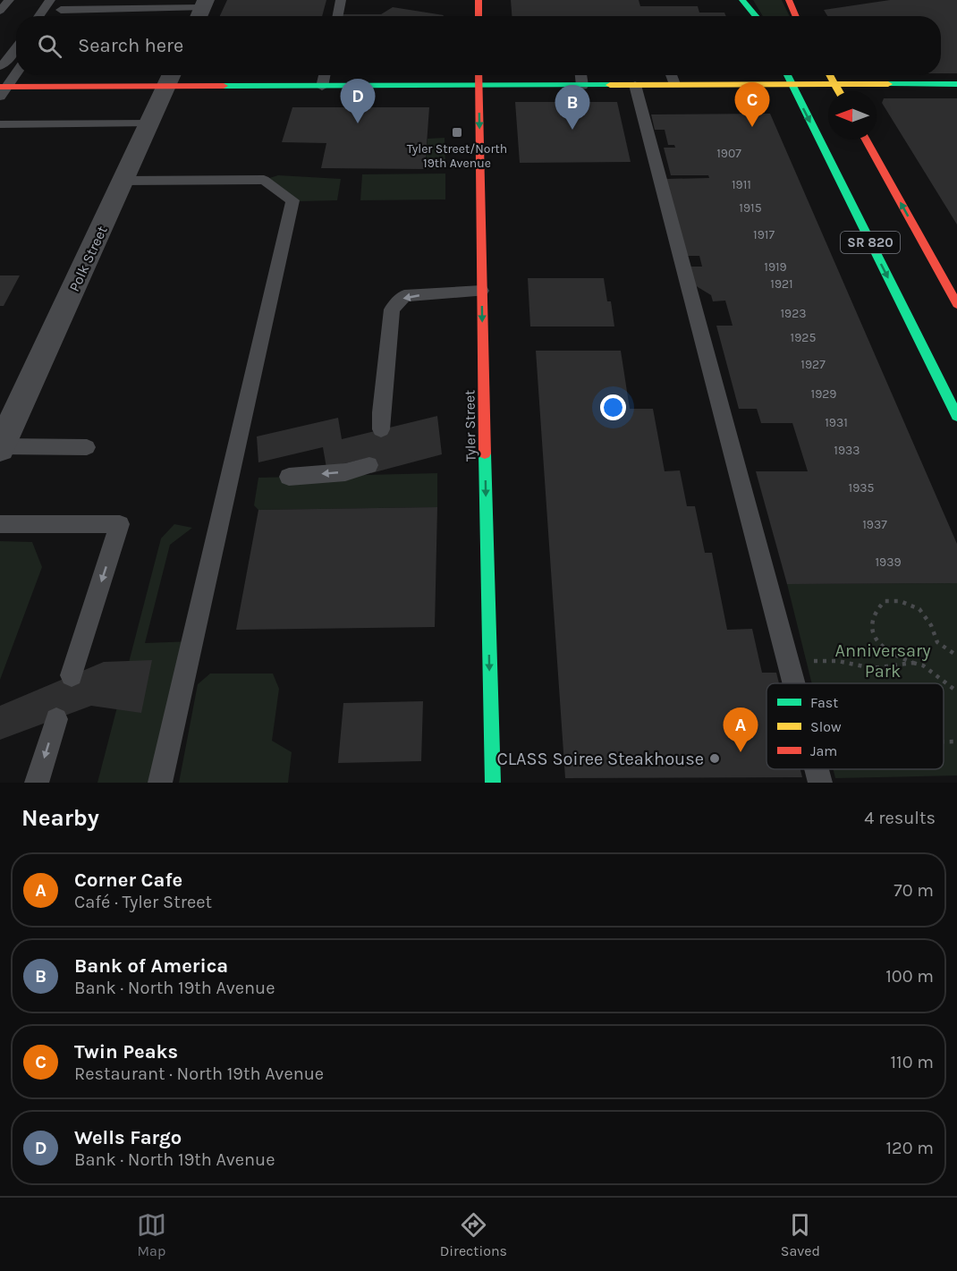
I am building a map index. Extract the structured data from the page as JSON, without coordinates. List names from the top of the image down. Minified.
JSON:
{"streets":{"main road":["SR 820","Tyler Street"],"street":["Polk Street"]},"one_way":["Tyler Street"],"parks":["Anniversary Park"],"places":{"transit":["Tyler Street/North 19th Avenue"],"other":["CLASS Soiree Steakhouse"]},"house_numbers":["1907","1911","1915","1917","1919","1921","1923","1925","1927","1929","1931","1933","1935","1937","1939"],"legend":["Fast","Slow","Jam"],"north":"left","page":{"search":"Search here","pins":["D","C","B","A"],"heading":["Nearby","4 results"],"list":[{"mark":"A","name":"Corner Cafe","note":"Café · Tyler Street","value":"70 m"},{"mark":"B","name":"Bank of America","note":"Bank · North 19th Avenue","value":"100 m"},{"mark":"C","name":"Twin Peaks","note":"Restaurant · North 19th Avenue","value":"110 m"},{"mark":"D","name":"Wells Fargo","note":"Bank · North 19th Avenue","value":"120 m"}],"nav":["Map","Directions","Saved"]}}
